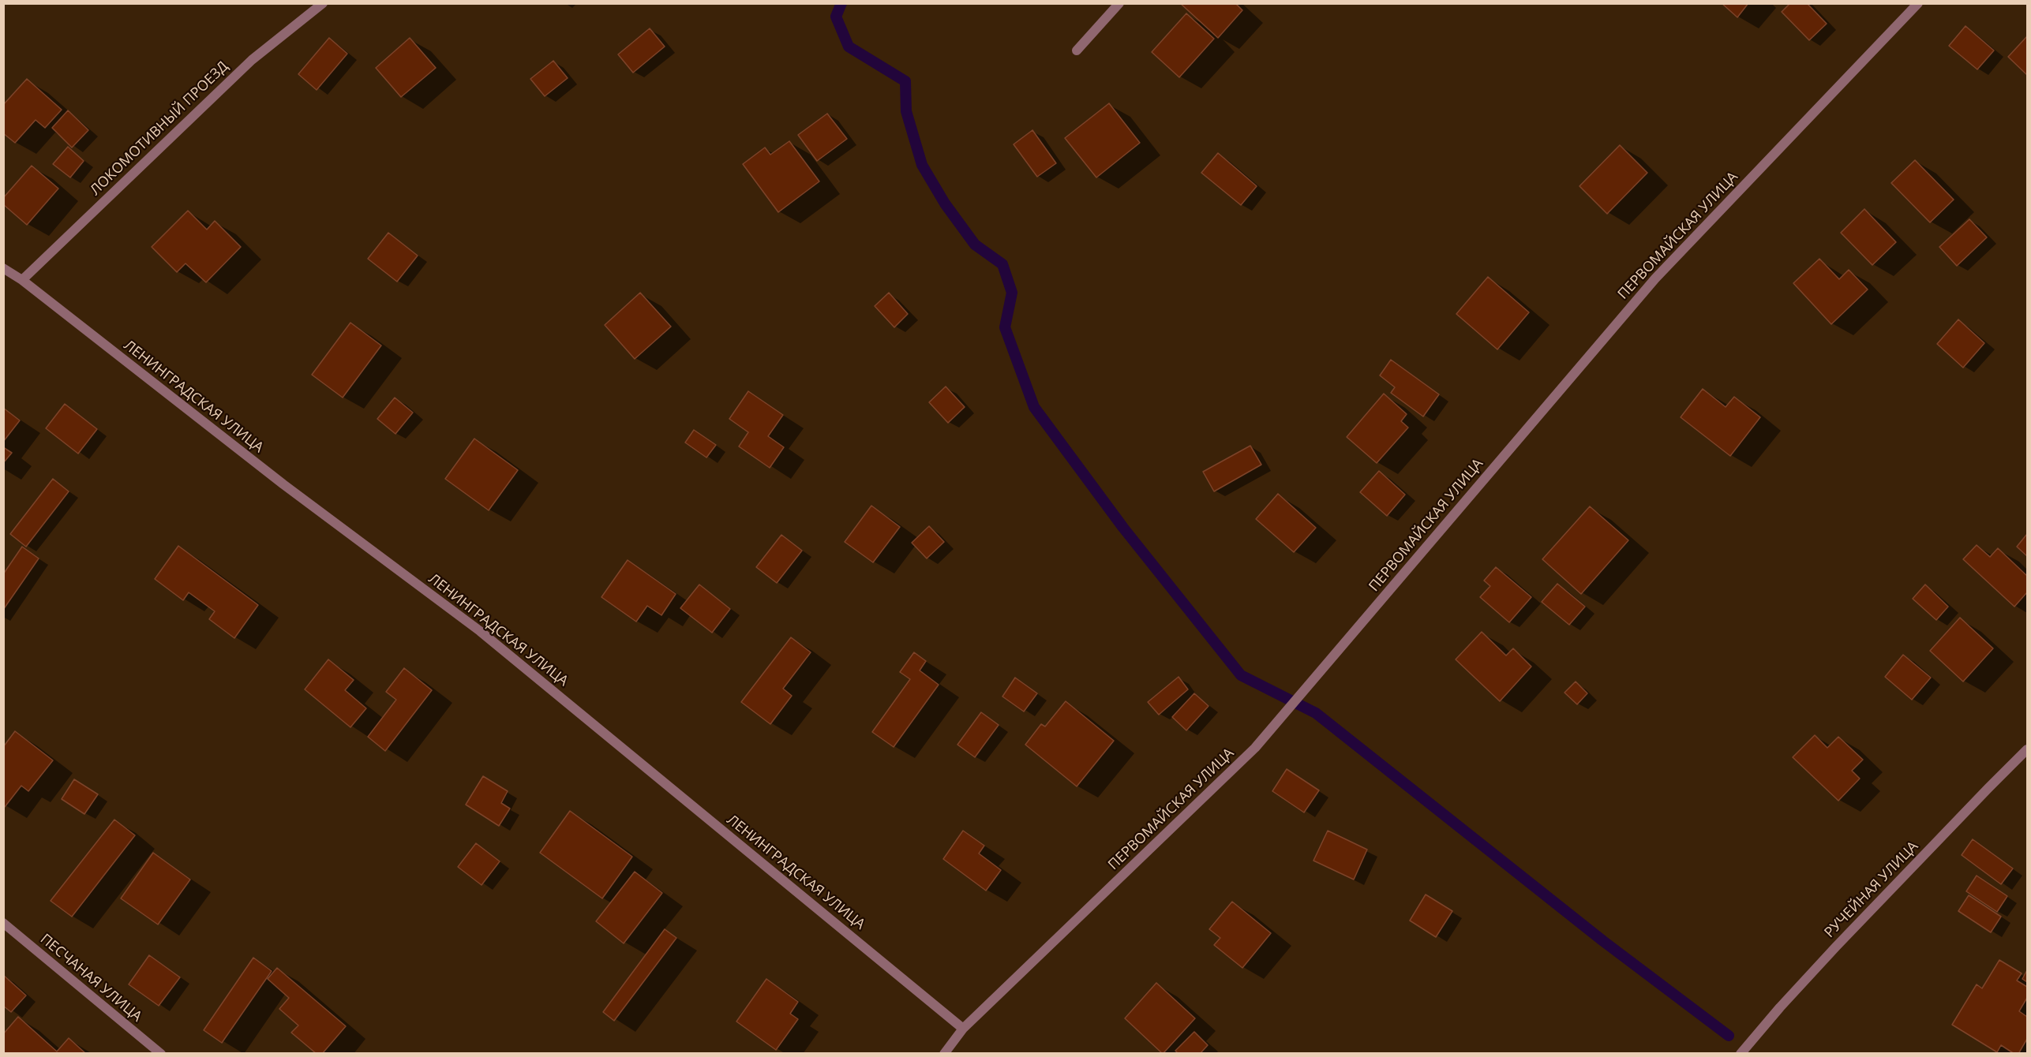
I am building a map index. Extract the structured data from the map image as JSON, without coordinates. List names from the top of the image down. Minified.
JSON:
{"streets":{"street":["ЛОКОМОТИВНЫЙ ПРОЕЗД","ПЕРВОМАЙСКАЯ УЛИЦА","ЛЕНИНГРАДСКАЯ УЛИЦА","РУЧЕЙНАЯ УЛИЦА","ПЕСЧАНАЯ УЛИЦА"]},"crossings":[["ЛОКОМОТИВНЫЙ ПРОЕЗД","ЛЕНИНГРАДСКАЯ УЛИЦА"],["ПЕРВОМАЙСКАЯ УЛИЦА","ЛЕНИНГРАДСКАЯ УЛИЦА"]]}
